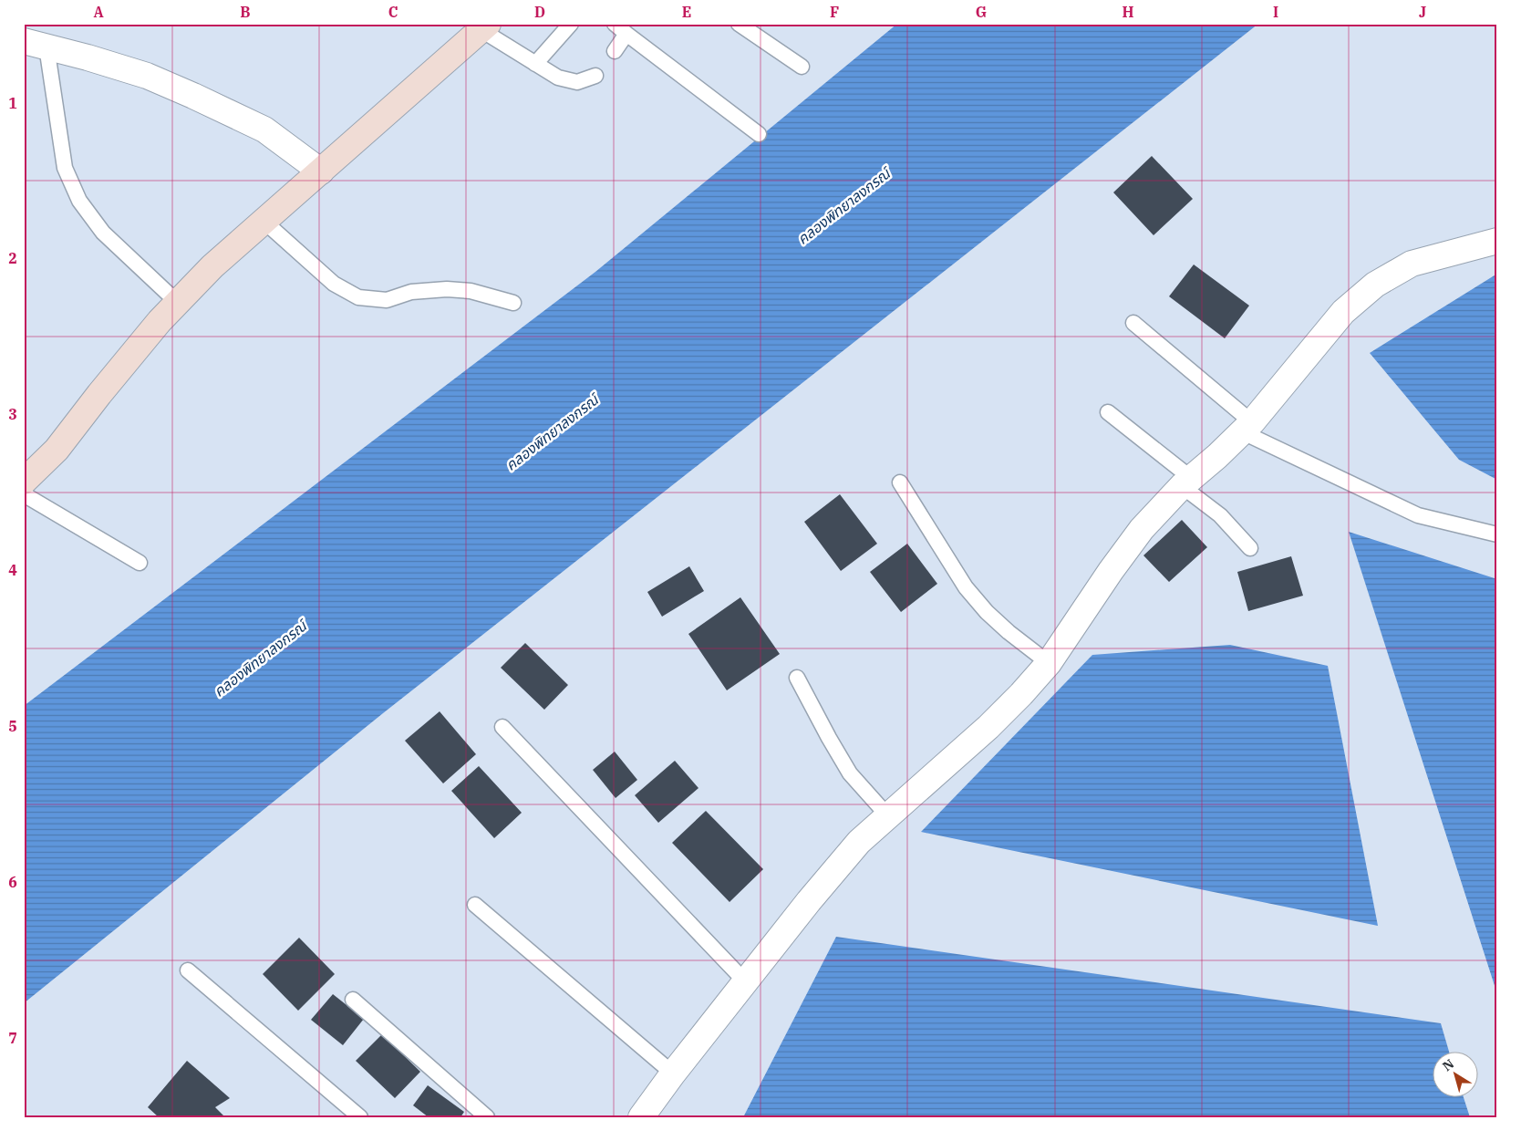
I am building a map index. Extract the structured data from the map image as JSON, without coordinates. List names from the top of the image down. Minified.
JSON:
{"water":["คลองพิทยาลงกรณ์"],"north":"top left","grid":{"columns":["A","B","C","D","E","F","G","H","I","J"],"rows":["1","2","3","4","5","6","7"]}}
